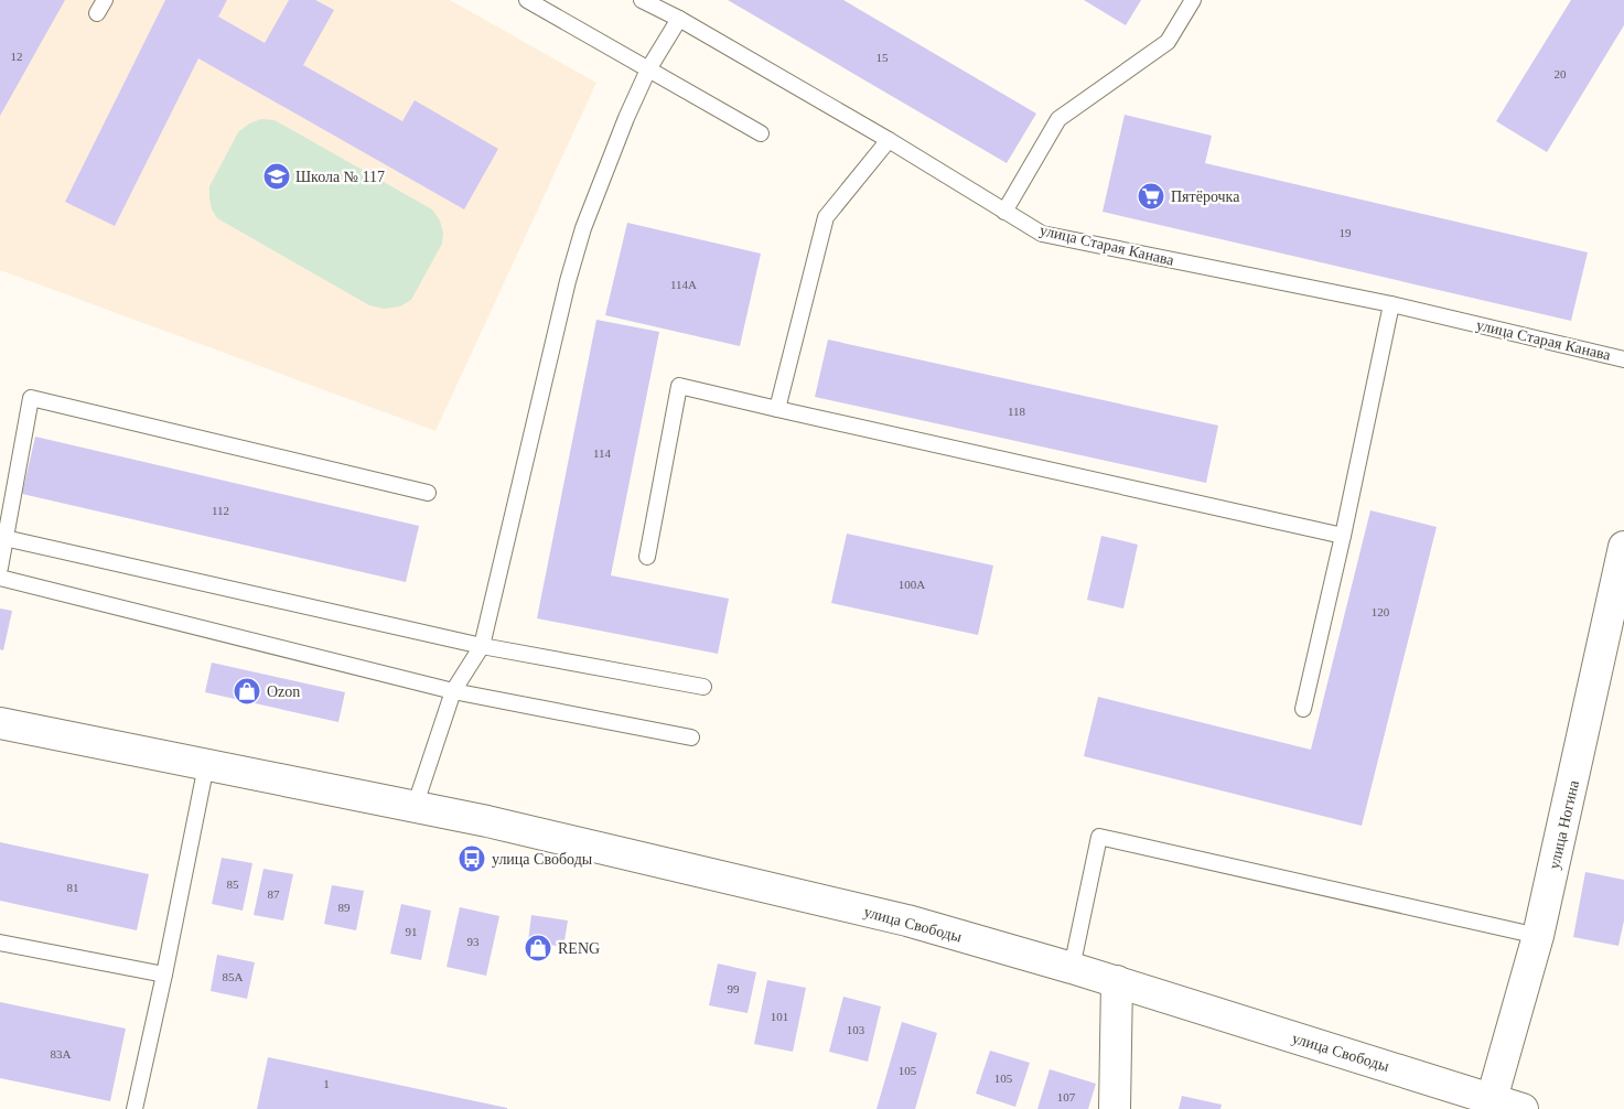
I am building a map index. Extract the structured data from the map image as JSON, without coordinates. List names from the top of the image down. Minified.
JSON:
{"streets":{"main road":["улица Ногина","улица Свободы"],"lane":["улица Старая Канава"]},"crossings":[["улица Ногина","улица Свободы"]],"places":{"school or university":["Школа № 117"],"supermarket":["Пятёрочка"],"shop":["Ozon","RENG"],"bus stop":["улица Свободы"]},"house_numbers":["12","15","20","19","114А","118","114","112","100А","120","85","81","87","89","91","93","85А","99","101","103","83А","105","105","1","107"]}
